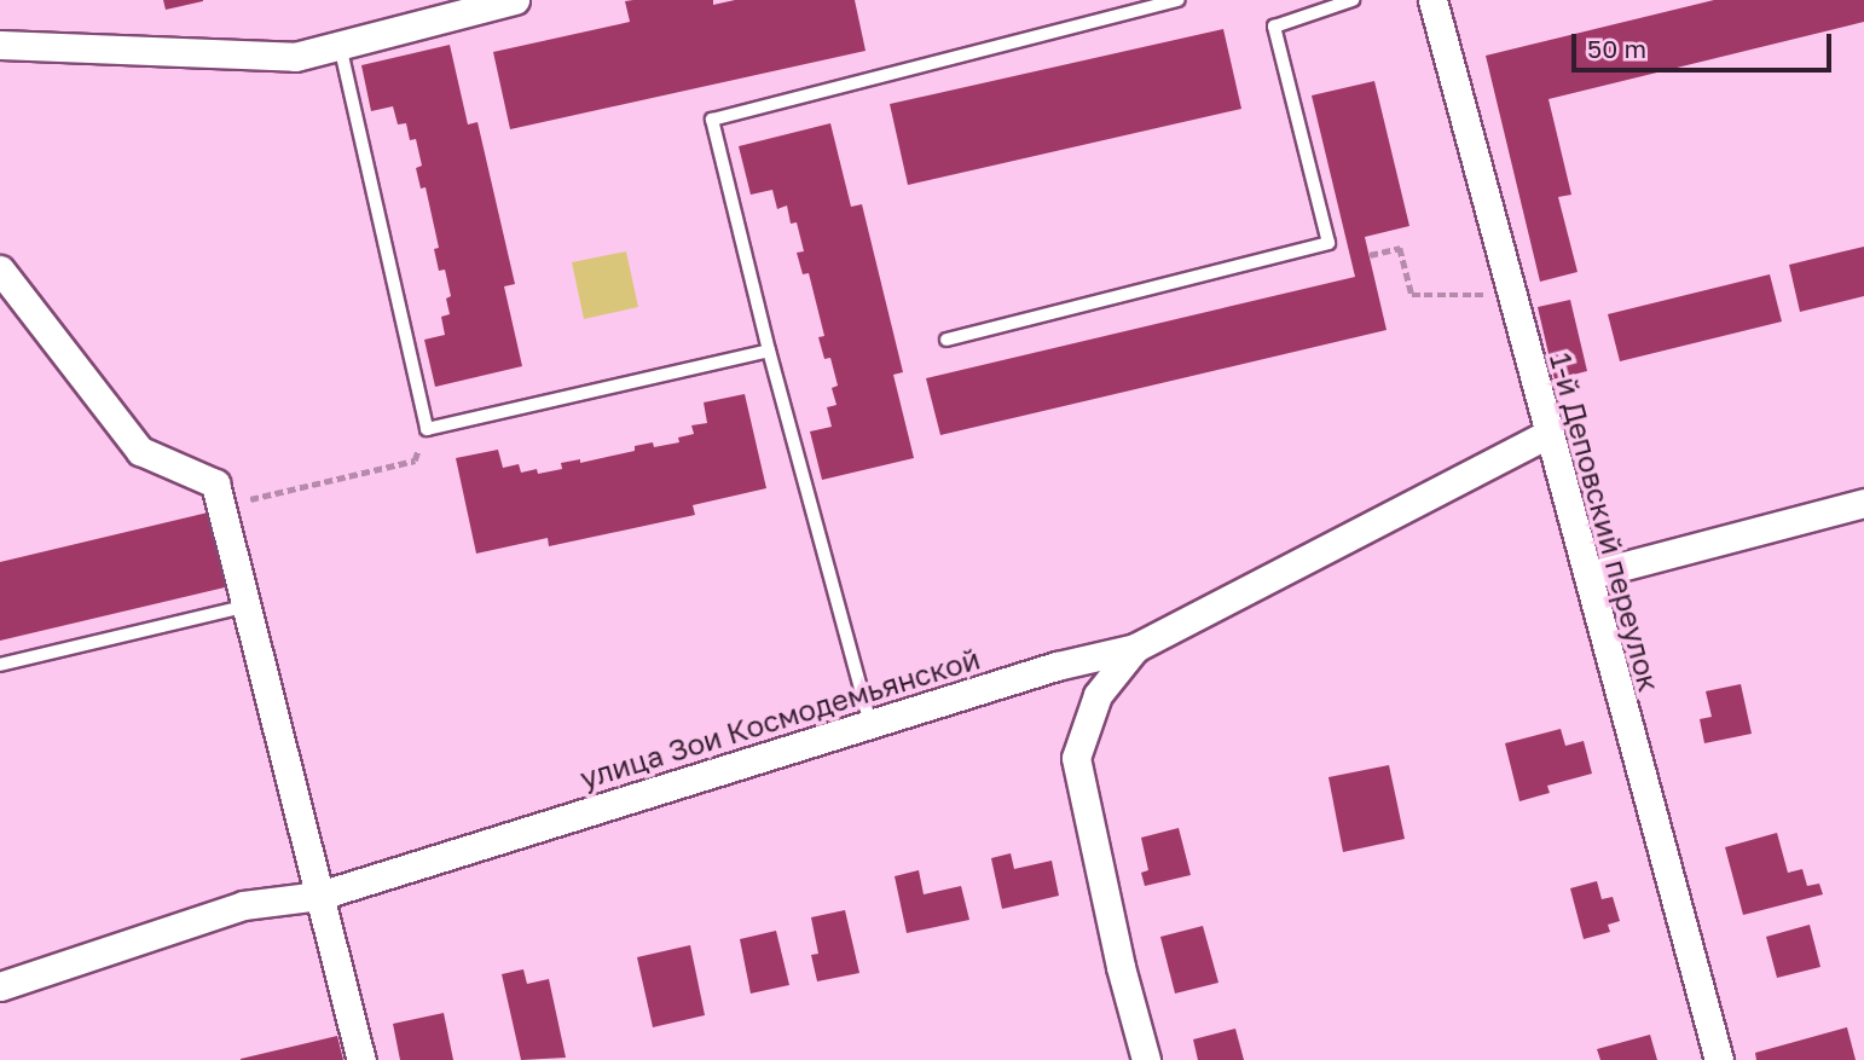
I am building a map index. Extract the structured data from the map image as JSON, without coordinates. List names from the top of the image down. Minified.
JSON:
{"streets":{"street":["1-й Деповский переулок","улица Зои Космодемьянской"]},"crossings":[["1-й Деповский переулок","улица Зои Космодемьянской"]],"scale_bar":"50 m"}
